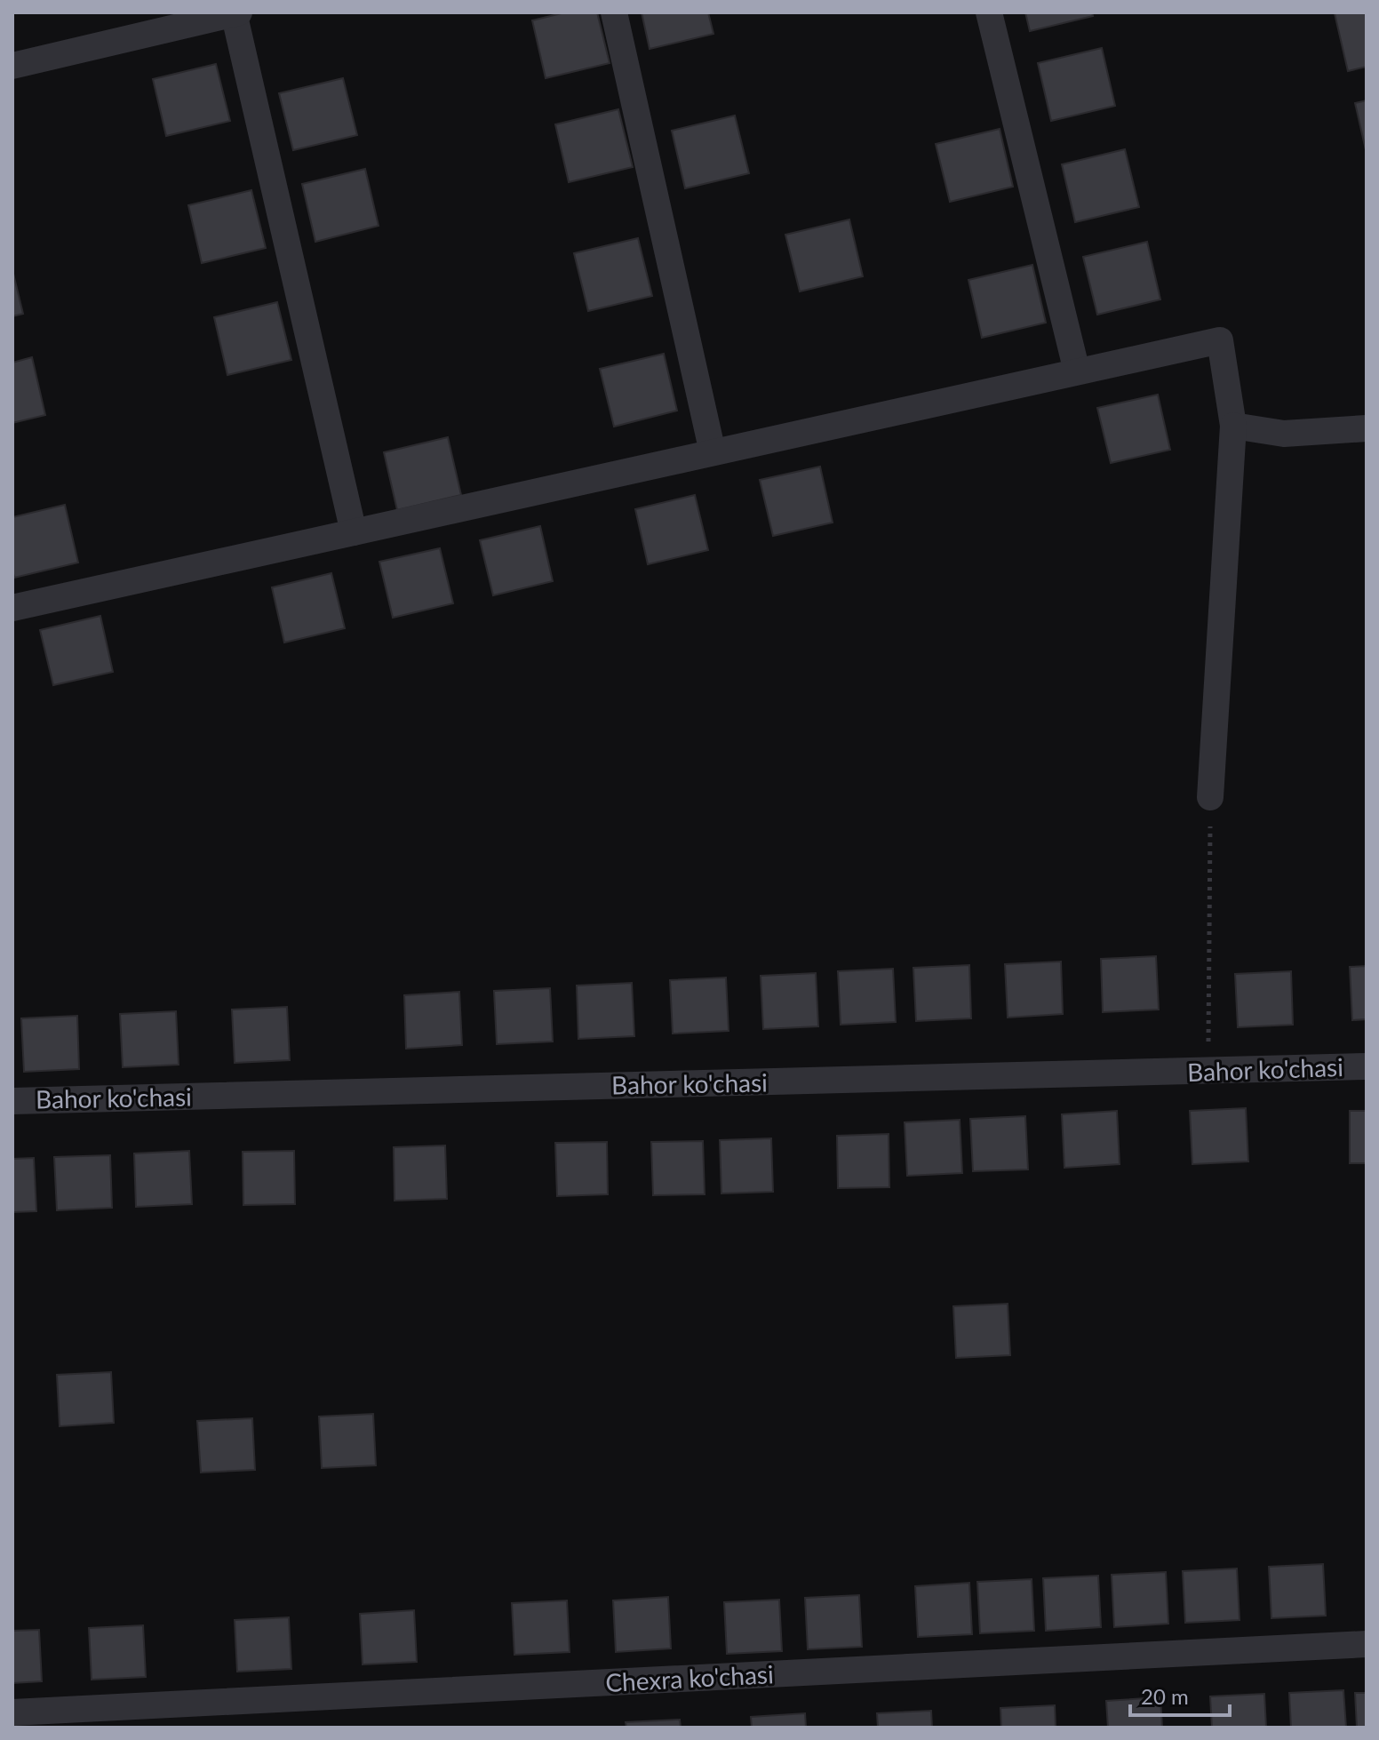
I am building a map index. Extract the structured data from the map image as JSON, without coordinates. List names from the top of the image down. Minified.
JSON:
{"streets":{"street":["Bahor ko'chasi","Chexra ko'chasi"]},"scale_bar":"20 m"}
